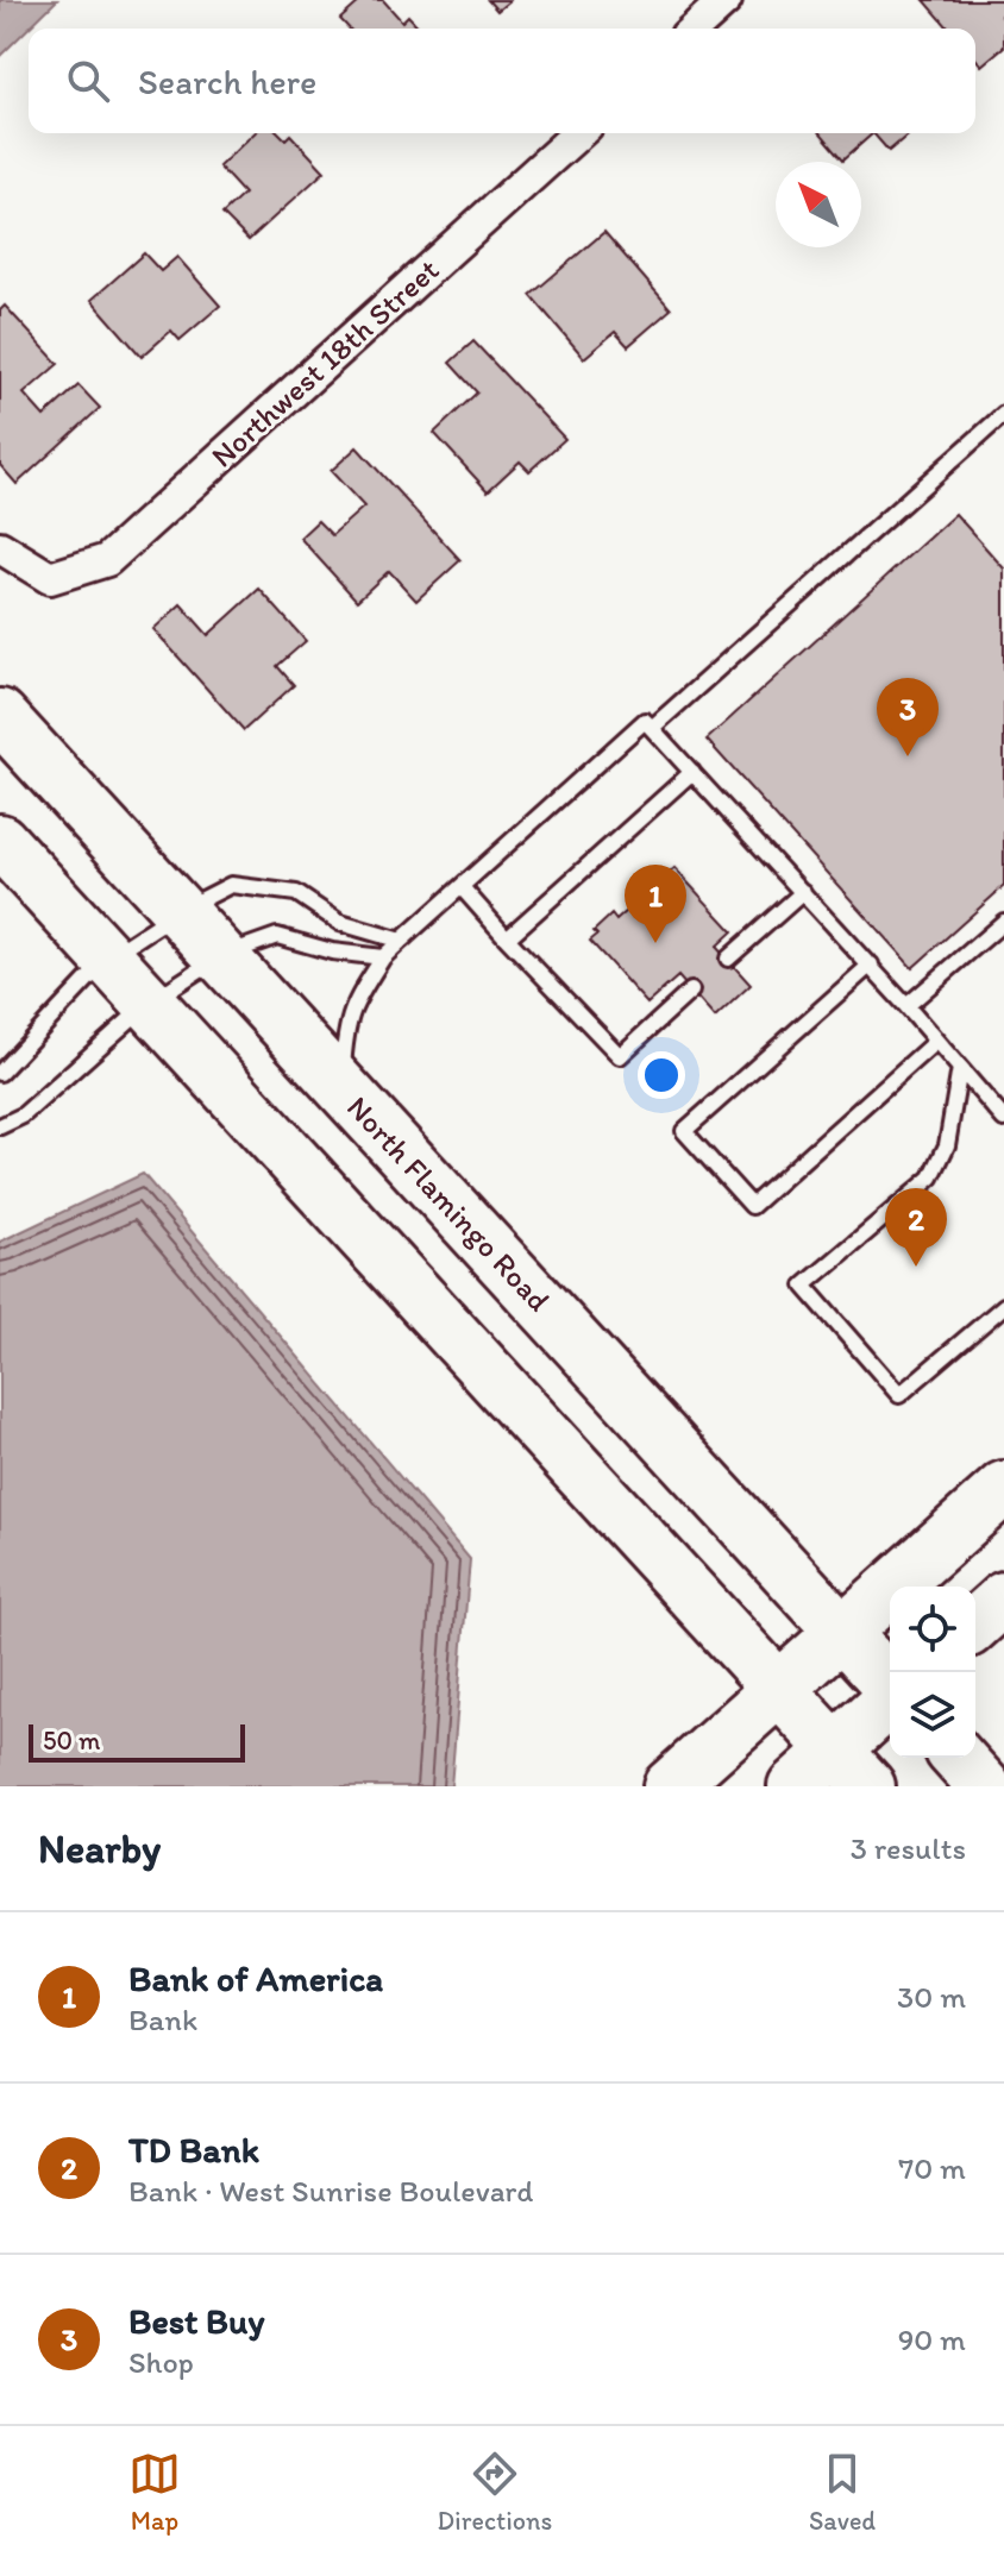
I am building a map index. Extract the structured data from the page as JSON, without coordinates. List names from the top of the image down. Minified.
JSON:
{"streets":{"highway":["North Flamingo Road"],"street":["Northwest 18th Street"]},"scale_bar":"50 m","north":"top left","page":{"search":"Search here","pins":["3","1","2"],"scale":"50 m","heading":["Nearby","3 results"],"list":[{"mark":"1","name":"Bank of America","note":"Bank","value":"30 m"},{"mark":"2","name":"TD Bank","note":"Bank · West Sunrise Boulevard","value":"70 m"},{"mark":"3","name":"Best Buy","note":"Shop","value":"90 m"}],"nav":["Map","Directions","Saved"]}}
